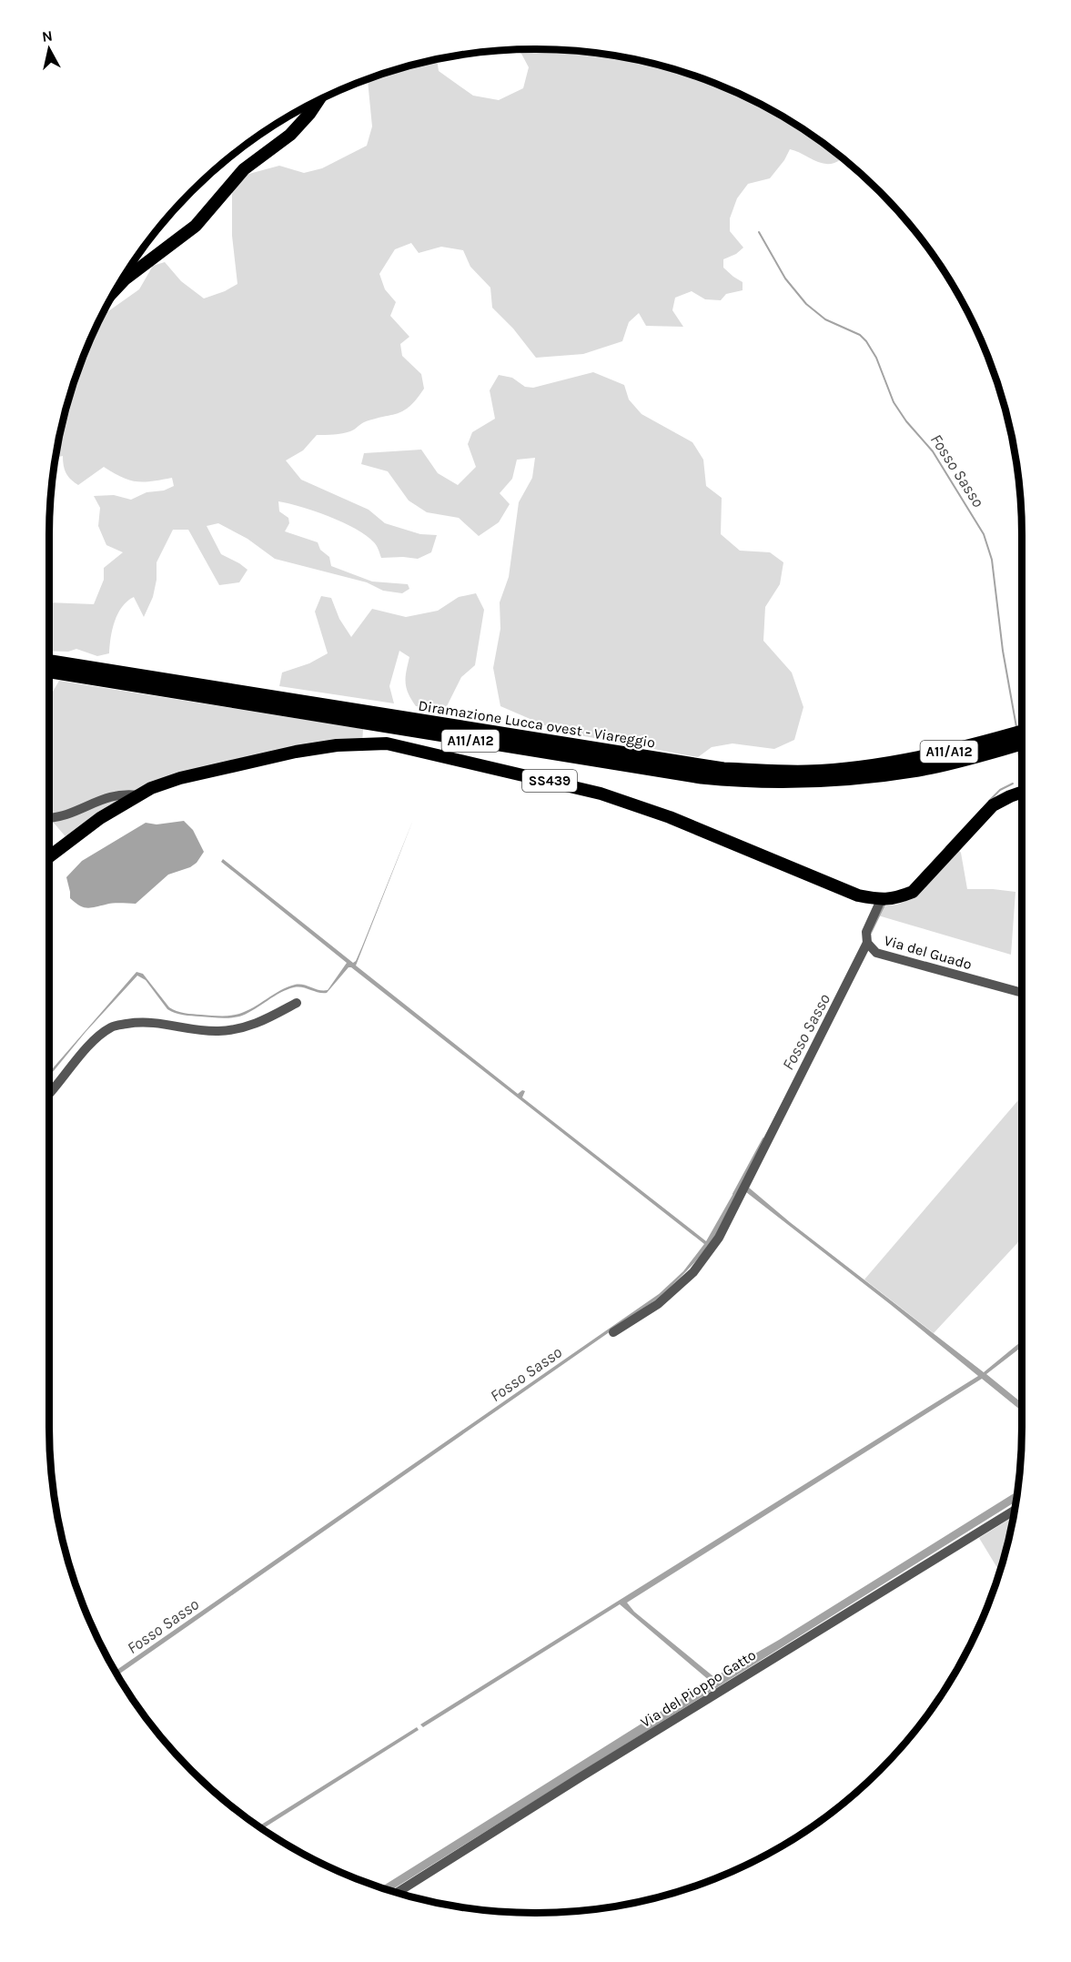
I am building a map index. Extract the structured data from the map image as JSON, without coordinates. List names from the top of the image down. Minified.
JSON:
{"streets":{"highway":["Diramazione Lucca ovest - Viareggio","A11/A12"],"main road":["SS439"],"street":["Via del Guado","Via del Pioppo Gatto"]},"crossings":[["SS439","Via del Guado"]],"water":["Fosso Sasso"],"north":"top"}
